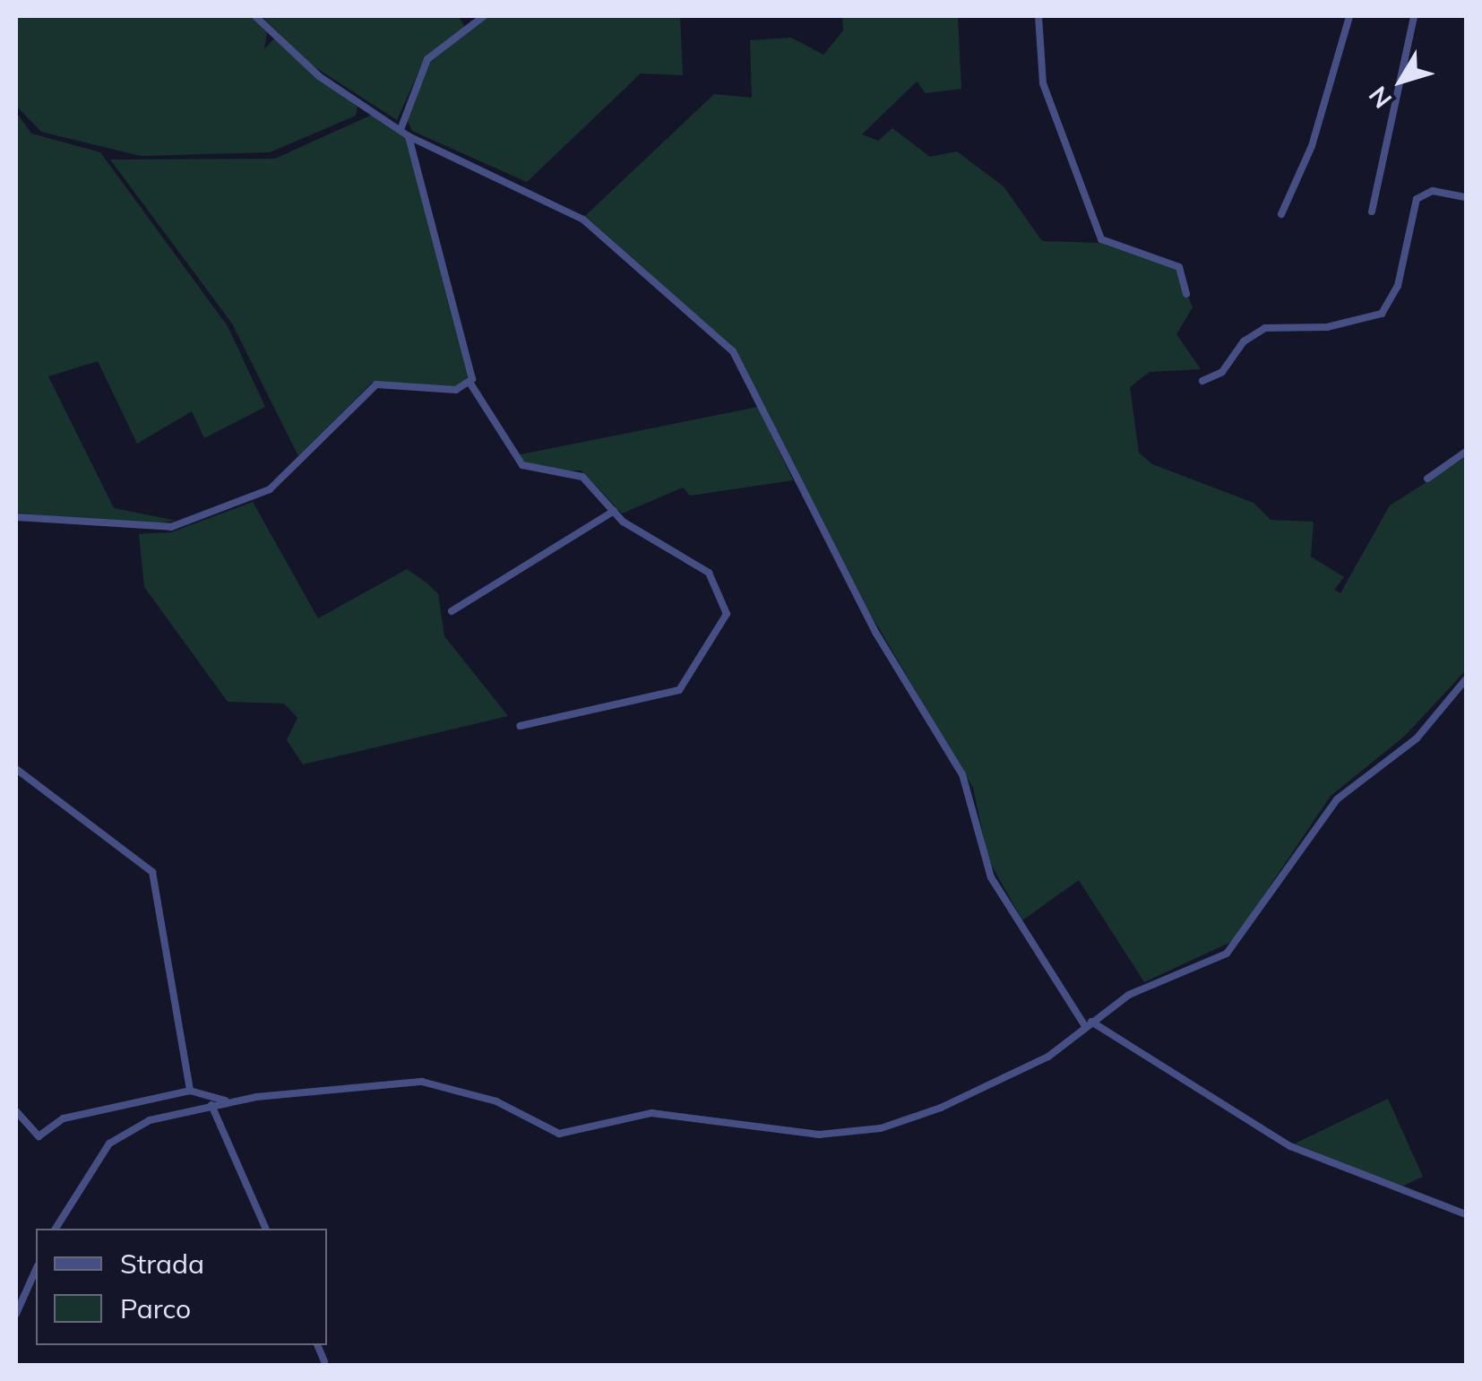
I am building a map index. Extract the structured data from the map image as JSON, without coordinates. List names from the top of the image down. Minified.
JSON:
{"legend":["Strada","Parco"],"north":"bottom left"}
